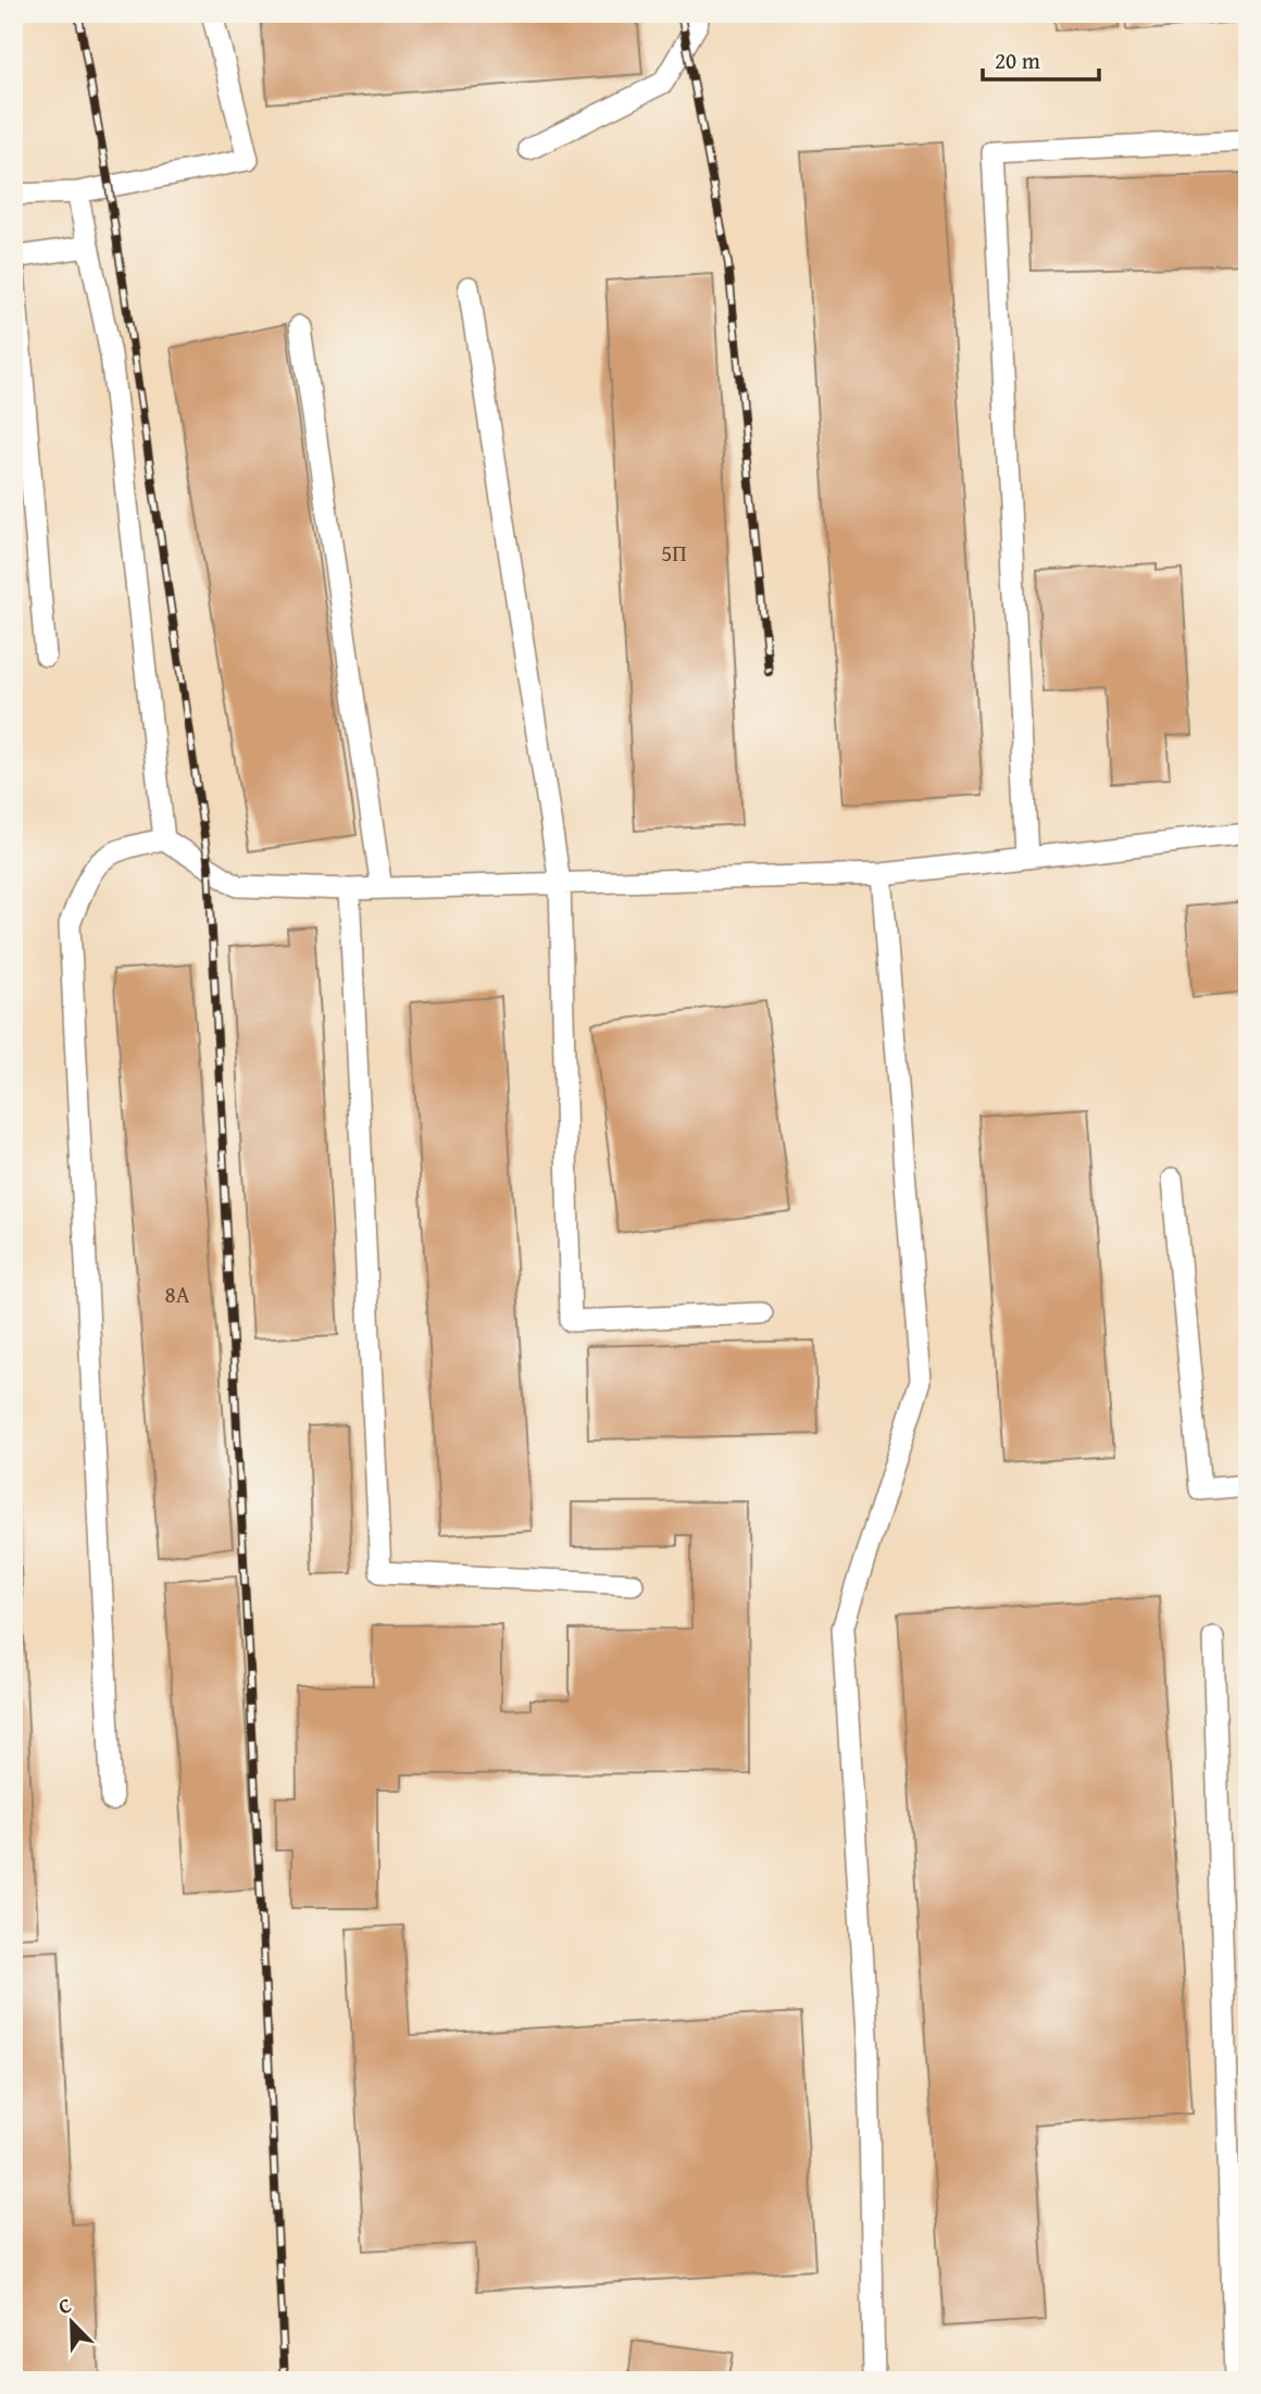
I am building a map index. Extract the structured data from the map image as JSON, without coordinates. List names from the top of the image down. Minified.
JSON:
{"house_numbers":["5П","8А"],"scale_bar":"20 m","north":"top left"}
